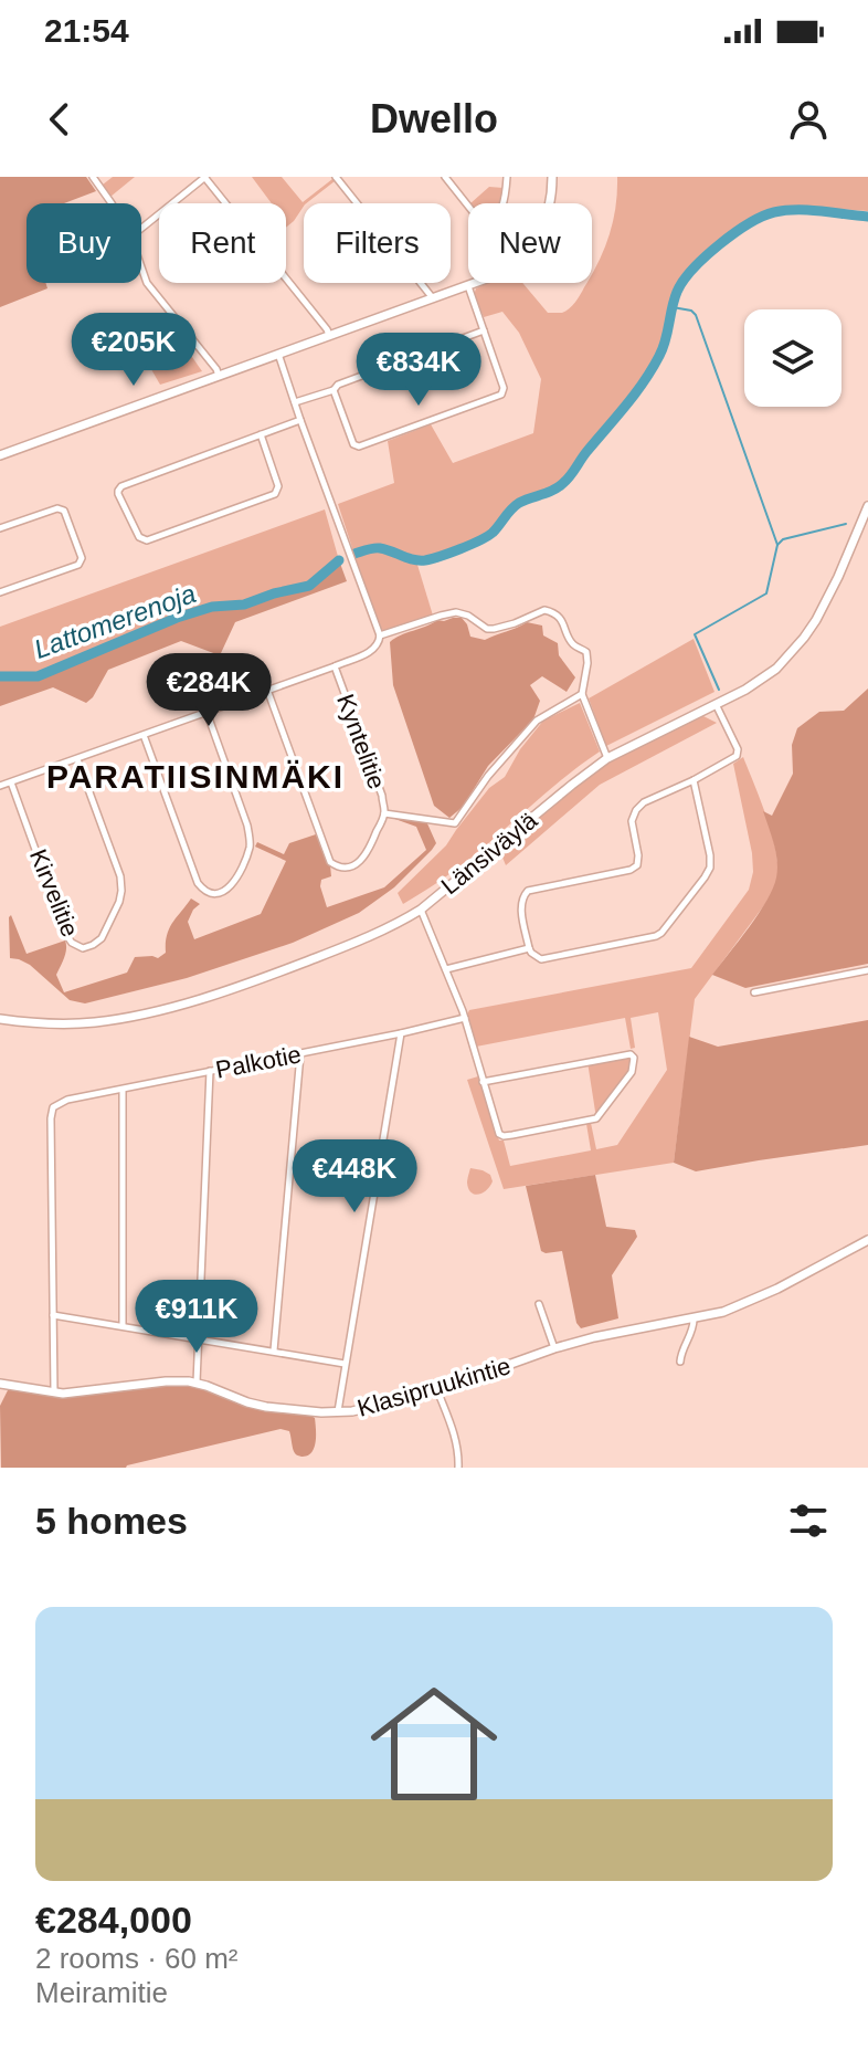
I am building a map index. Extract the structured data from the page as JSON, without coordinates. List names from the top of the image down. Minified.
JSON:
{"streets":{"main road":["Länsiväylä","Klasipruukintie"],"street":["Kyntelitie","Kirvelitie","Palkotie"]},"districts":["PARATIISINMÄKI"],"water":["Lattomerenoja"],"page":{"status":"21:54","header":"Dwello","chip":["Buy","Rent","Filters","New"],"price":["€205K","€834K","€284K","€448K","€911K"],"heading":"5 homes","list":[{"name":"€284,000","note":"2 rooms · 60 m² · Meiramitie"}]}}
